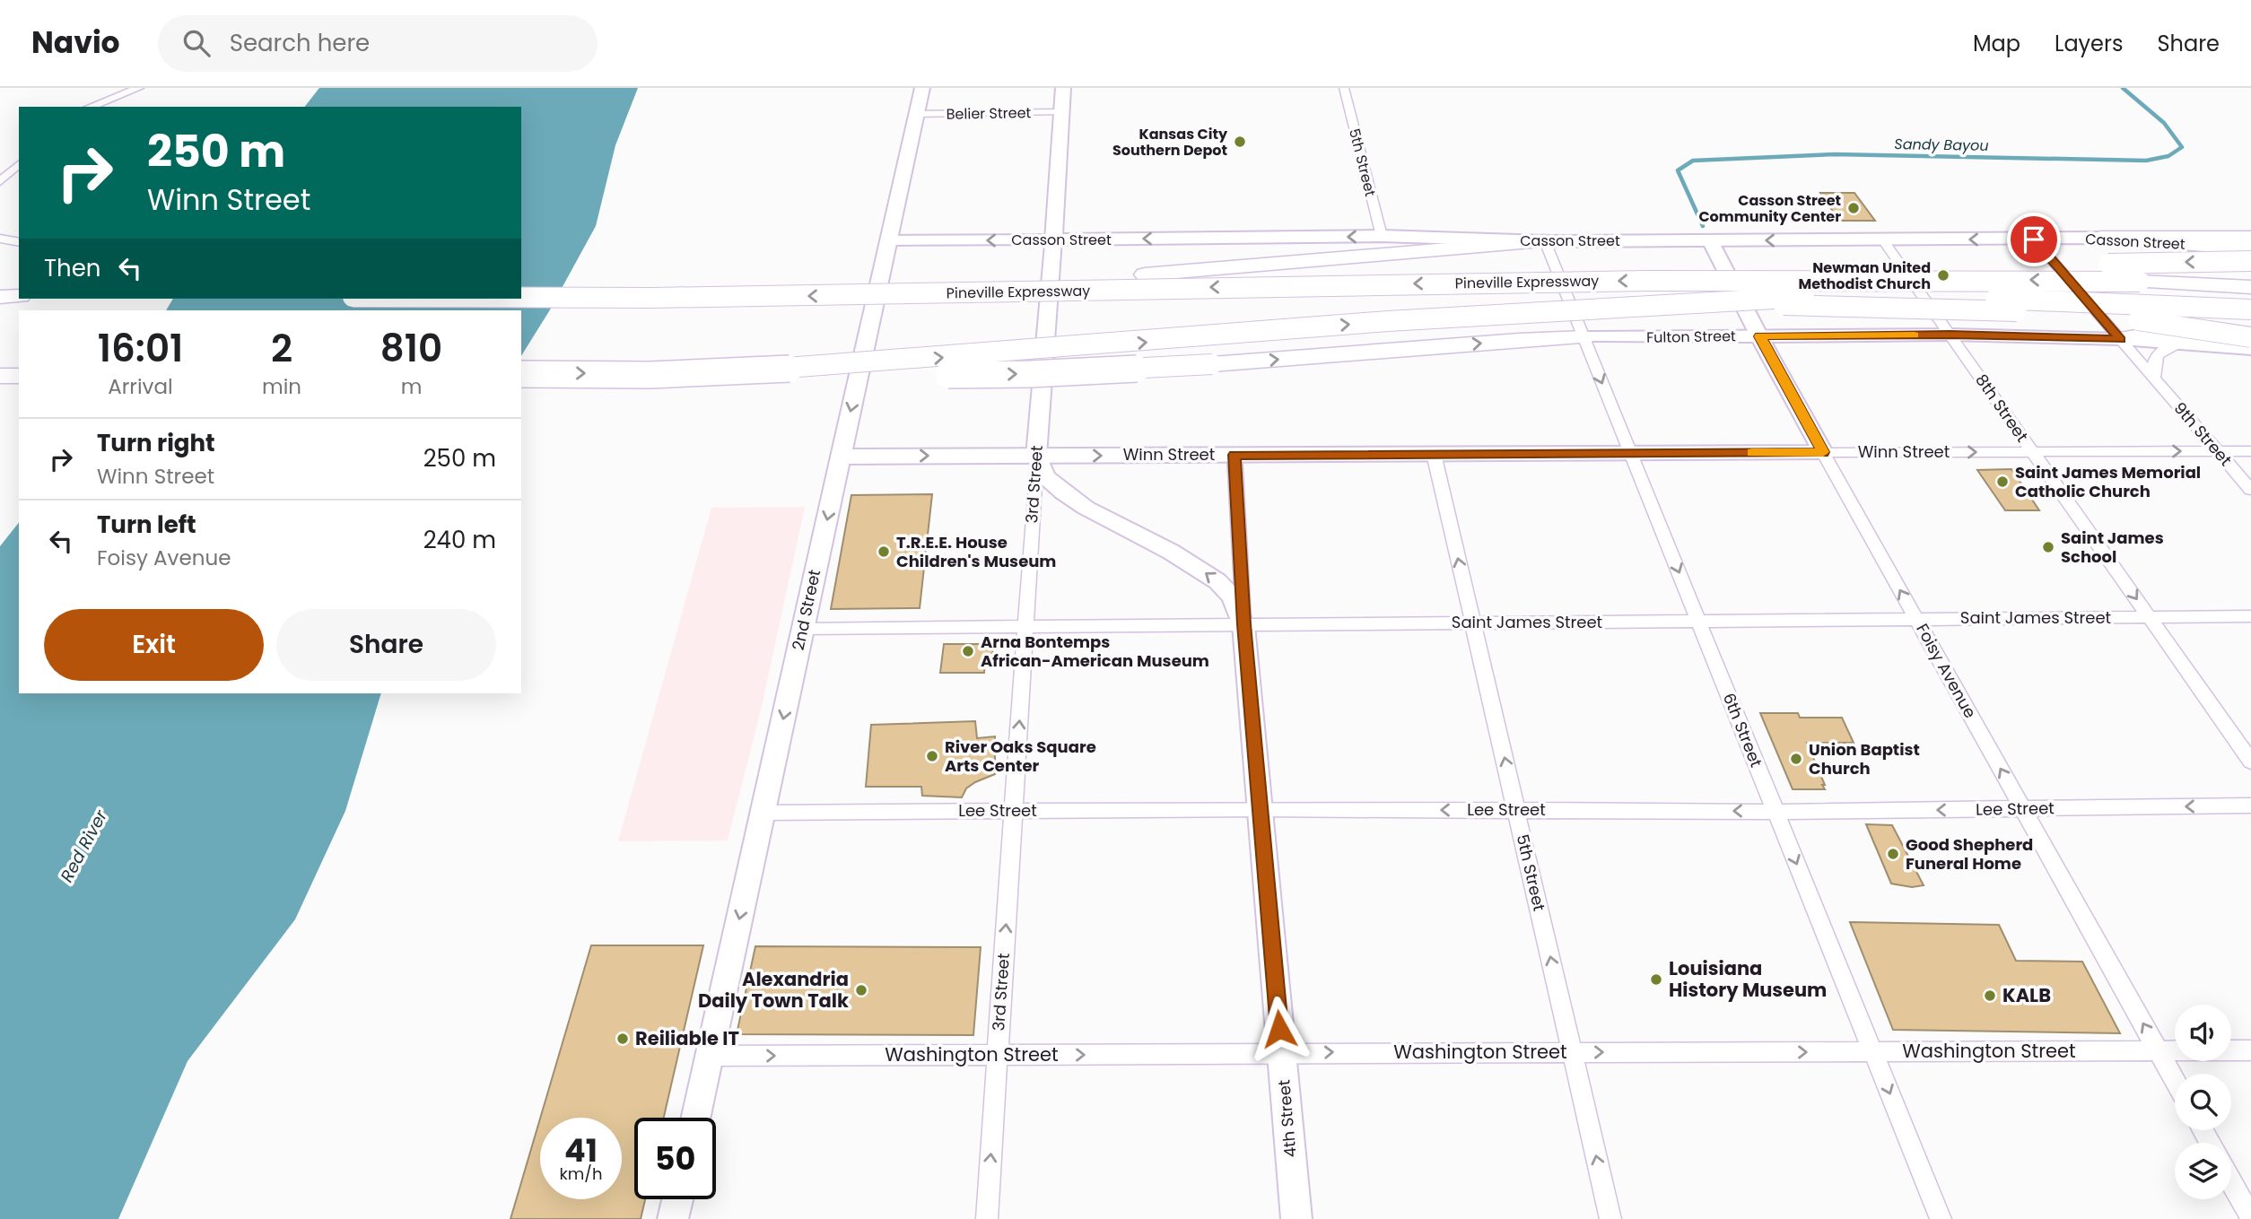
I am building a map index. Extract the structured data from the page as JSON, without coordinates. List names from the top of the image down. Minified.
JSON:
{"streets":{"highway":["Pineville Expressway"],"main road":["Casson Street","Fulton Street","Winn Street","3rd Street","2nd Street","Foisy Avenue","4th Street"],"street":["Belier Street","5th Street","8th Street","9th Street","Saint James Street","6th Street","Lee Street","Washington Street"]},"crossings":[["Belier Street","3rd Street"],["Belier Street","2nd Street"],["5th Street","Casson Street"],["5th Street","Winn Street"],["5th Street","Saint James Street"],["5th Street","Lee Street"],["5th Street","Washington Street"],["Casson Street","8th Street"],["Casson Street","9th Street"],["Casson Street","3rd Street"],["Casson Street","2nd Street"],["Casson Street","Foisy Avenue"],["Casson Street","6th Street"],["Fulton Street","8th Street"],["Fulton Street","9th Street"],["Fulton Street","Foisy Avenue"],["Fulton Street","6th Street"],["8th Street","Winn Street"],["8th Street","Saint James Street"],["9th Street","Winn Street"],["Winn Street","3rd Street"],["Winn Street","2nd Street"],["Winn Street","Foisy Avenue"],["Winn Street","6th Street"],["Winn Street","4th Street"],["3rd Street","Saint James Street"],["3rd Street","Lee Street"],["3rd Street","Washington Street"],["2nd Street","Saint James Street"],["2nd Street","Lee Street"],["2nd Street","Washington Street"],["Saint James Street","Foisy Avenue"],["Saint James Street","6th Street"],["Saint James Street","4th Street"],["Foisy Avenue","Lee Street"],["Foisy Avenue","Washington Street"],["6th Street","Lee Street"],["6th Street","Washington Street"],["Lee Street","4th Street"],["Washington Street","4th Street"]],"one_way":["5th Street","Casson Street","Winn Street","3rd Street","2nd Street","Foisy Avenue","6th Street","Lee Street","Washington Street"],"water":["Sandy Bayou","Red River"],"places":["Kansas City Southern Depot","Casson Street Community Center","Newman United Methodist Church","Saint James Memorial Catholic Church","Saint James School","T.R.E.E. House Children's Museum","Arna Bontemps African-American Museum","River Oaks Square Arts Center","Union Baptist Church","Good Shepherd Funeral Home","Louisiana History Museum","Alexandria Daily Town Talk","KALB","Reiliable IT"],"page":{"header":"Navio","search":"Search here","nav":["Map","Layers","Share"],"turn":["250 m","Winn Street"],"then":"Then","eta":["16:01","Arrival","2","min","810","m"],"list":[{"name":"Turn right","note":"Winn Street","value":"250 m"},{"name":"Turn left","note":"Foisy Avenue","value":"240 m"}],"buttons":["Exit","Share"],"speed":"41 km/h","limit":"50"}}
